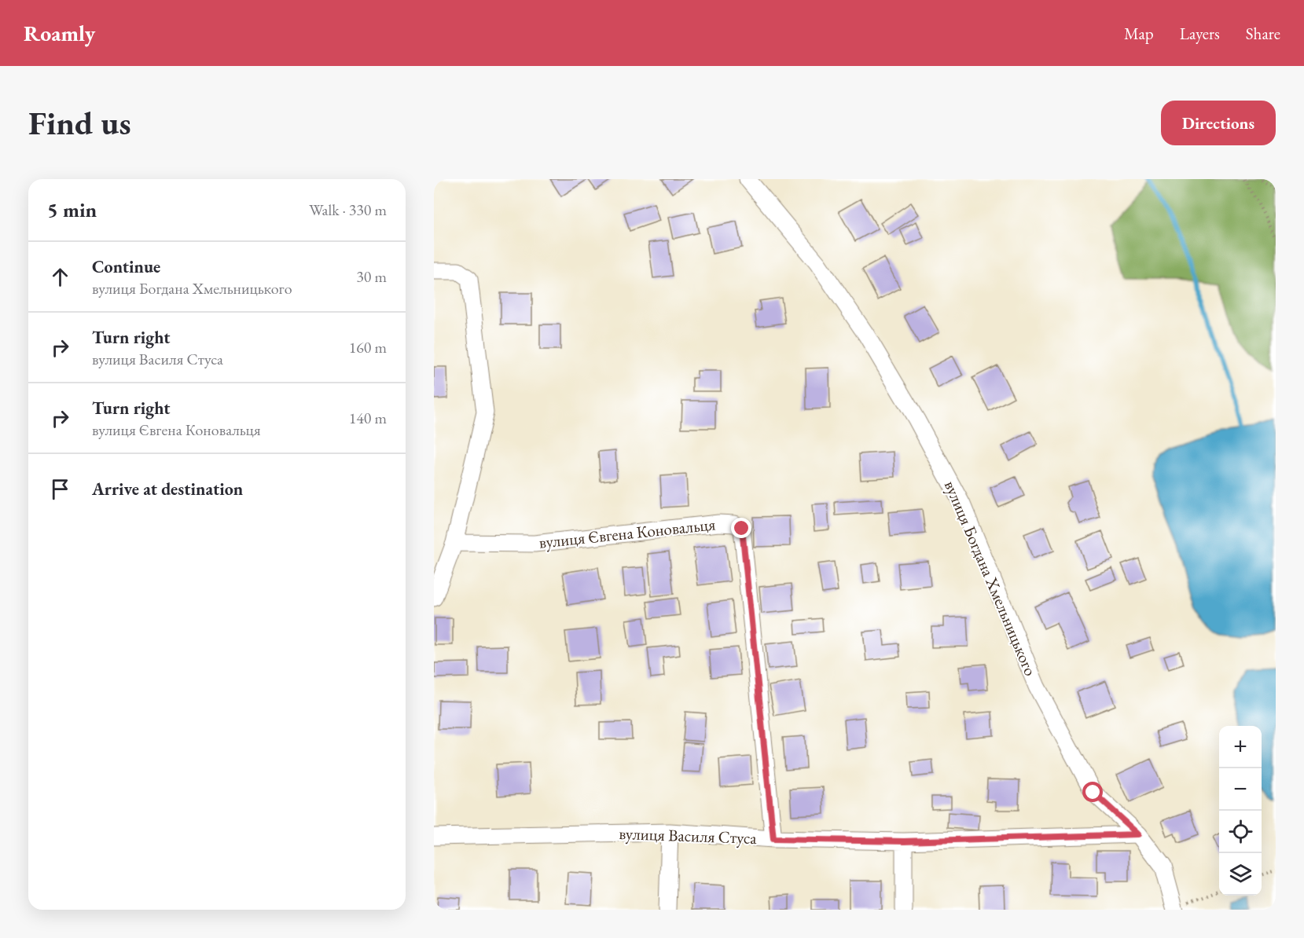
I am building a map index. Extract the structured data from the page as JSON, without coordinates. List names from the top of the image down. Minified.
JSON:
{"streets":{"street":["вулиця Євгена Коновальця","вулиця Богдана Хмельницького","вулиця Василя Стуса"]},"crossings":[["вулиця Євгена Коновальця","вулиця Василя Стуса"],["вулиця Богдана Хмельницького","вулиця Василя Стуса"]],"page":{"header":"Roamly","nav":["Map","Layers","Share"],"buttons":"Directions","title":"Find us","heading":["5 min","Walk · 330 m"],"list":[["Continue","вулиця Богдана Хмельницького","30 m"],["Turn right","вулиця Василя Стуса","160 m"],["Turn right","вулиця Євгена Коновальця","140 m"],"Arrive at destination"],"map_buttons":["+","−"]}}
